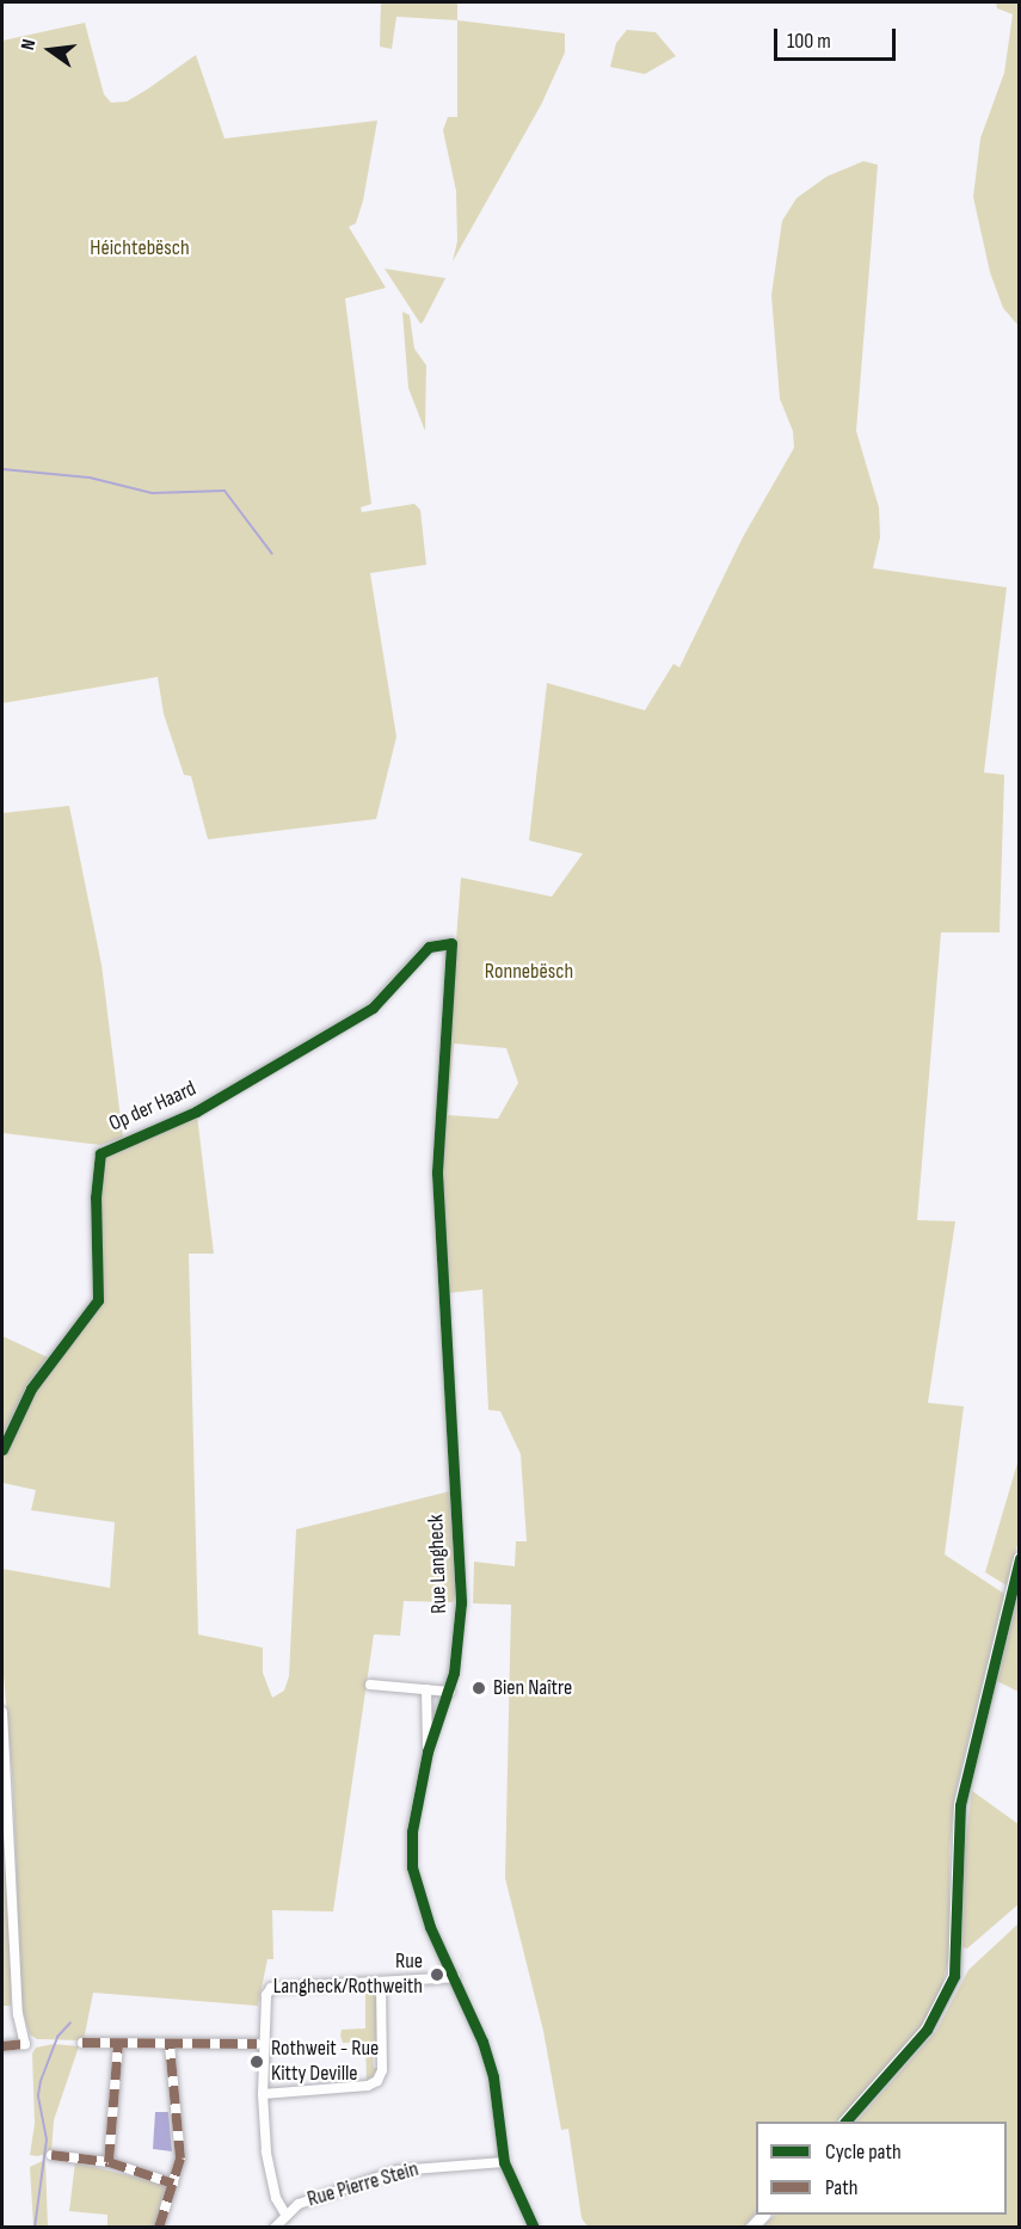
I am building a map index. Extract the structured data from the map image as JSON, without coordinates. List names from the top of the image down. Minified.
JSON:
{"streets":{"street":["Op der Haard","Rue Langheck","Rue Pierre Stein"]},"crossings":[["Op der Haard","Rue Langheck"],["Rue Langheck","Rue Pierre Stein"]],"parks":["Héichtebësch","Ronnebësch"],"places":["Bien Naître","Rue Langheck/Rothweith","Rothweit - Rue Kitty Deville"],"legend":["Cycle path","Path"],"scale_bar":"100 m","north":"left"}
